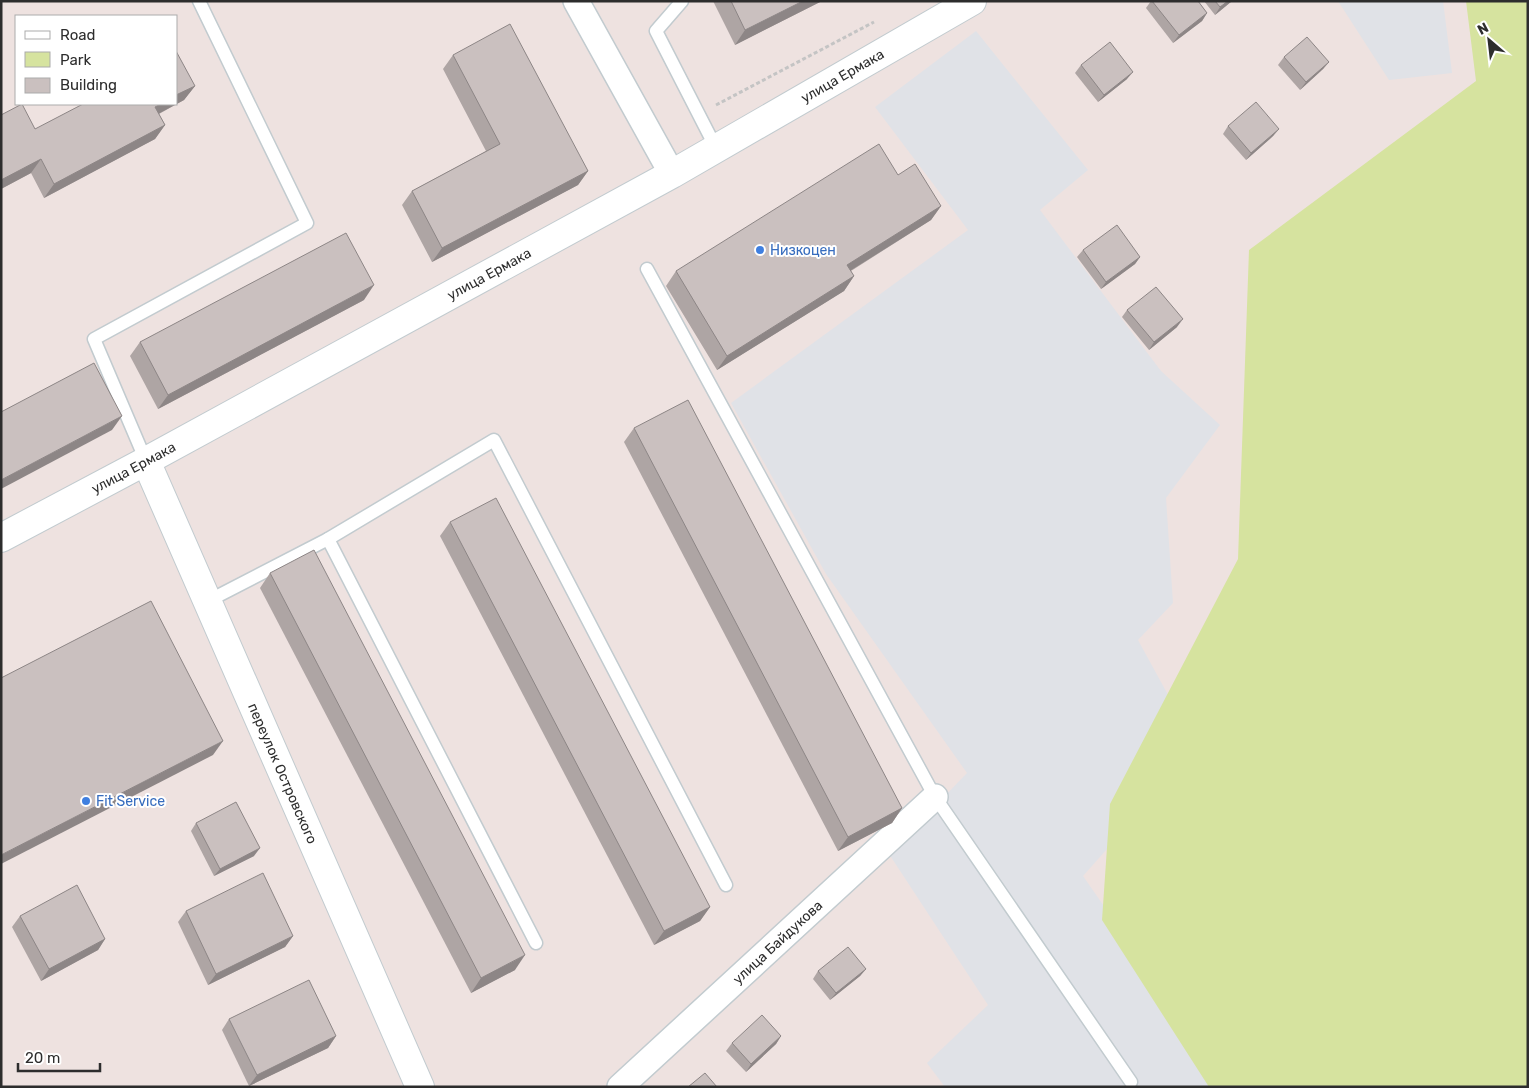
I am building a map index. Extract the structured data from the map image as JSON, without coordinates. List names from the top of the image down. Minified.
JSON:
{"streets":{"street":["улица Ермака","переулок Островского","улица Байдукова"]},"crossings":[["улица Ермака","переулок Островского"]],"places":["Низкоцен","Fit Service"],"legend":["Road","Park","Building"],"scale_bar":"20 m","north":"top left"}
